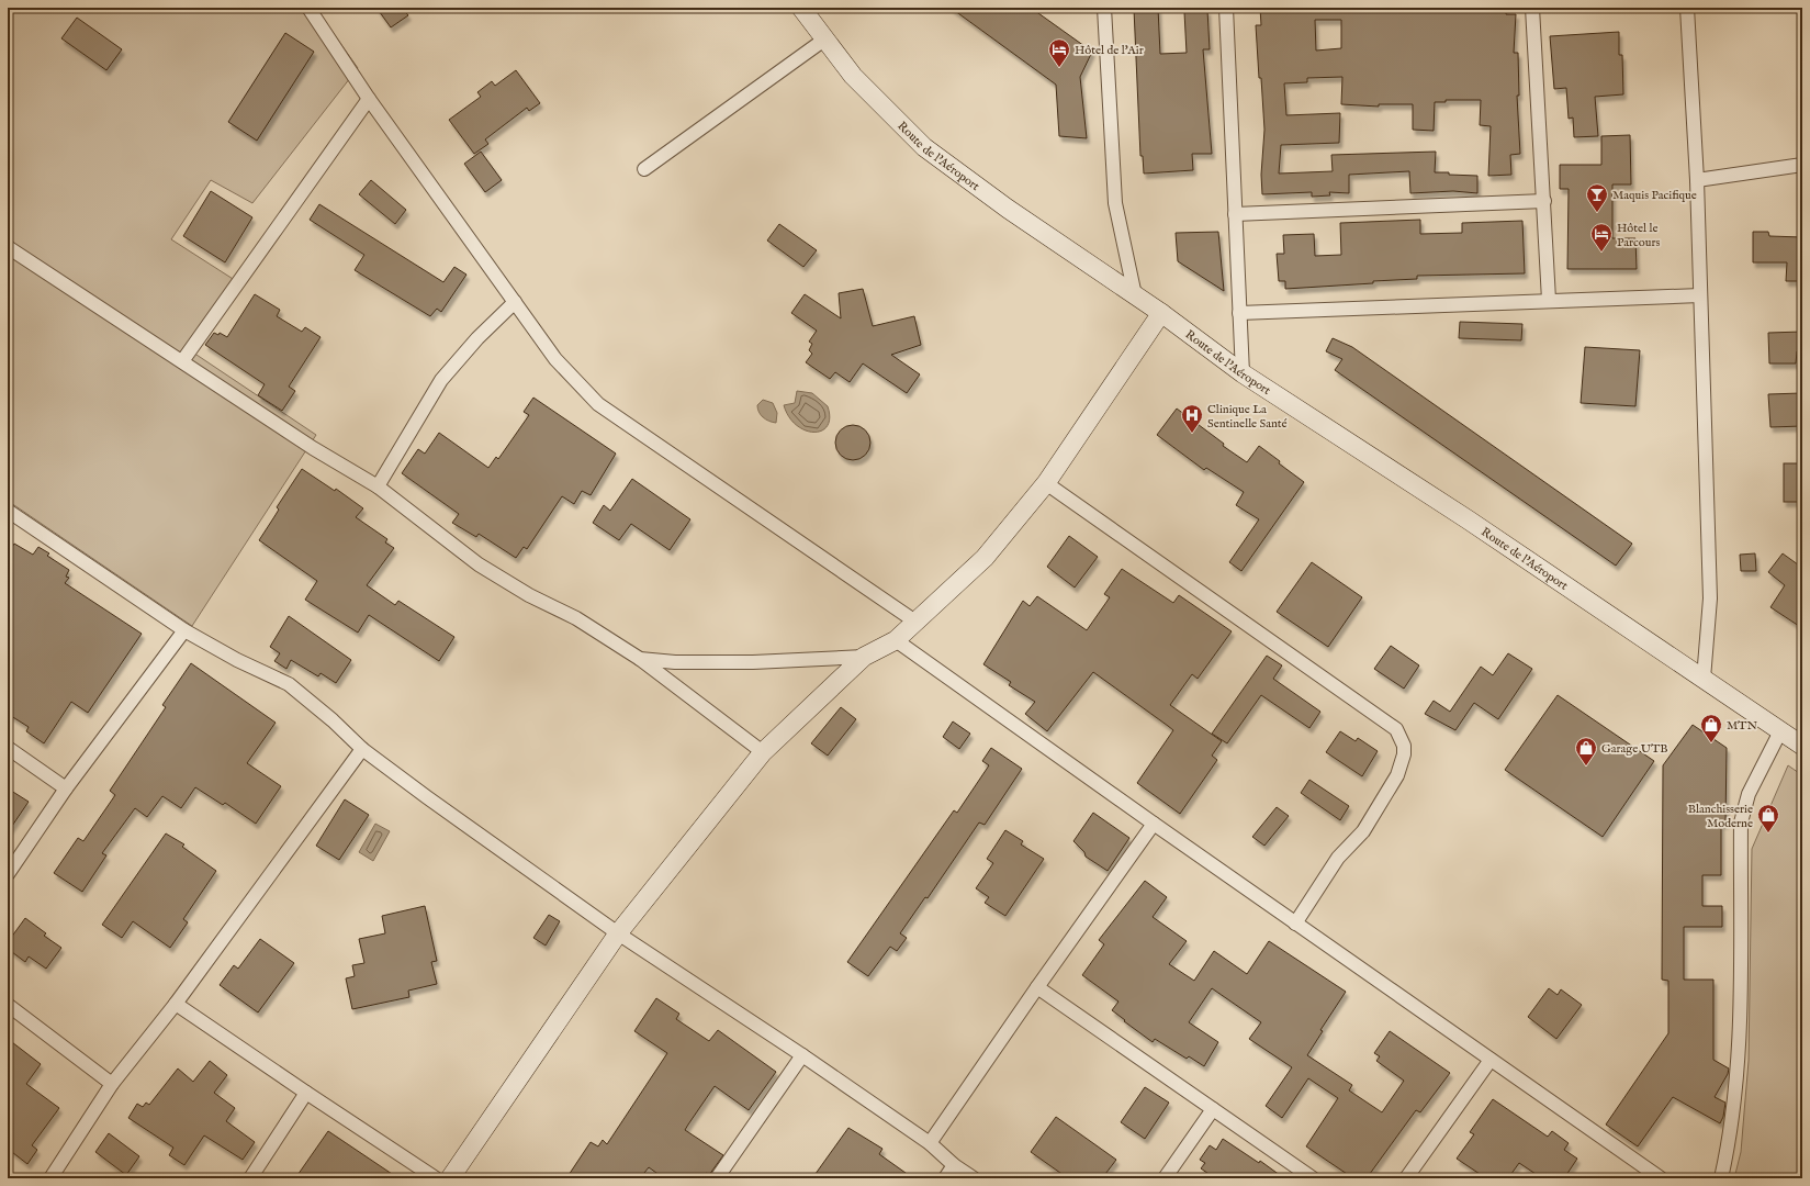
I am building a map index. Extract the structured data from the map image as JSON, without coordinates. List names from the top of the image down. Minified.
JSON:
{"streets":{"main road":["Route de l'Aéroport"]},"places":{"hotel":["Hôtel de l'Air","Hôtel le Parcours"],"bar":["Maquis Pacifique"],"hospital":["Clinique La Sentinelle Santé"],"shop":["MTN","Garage UTB","Blanchisserie Moderne"]}}
